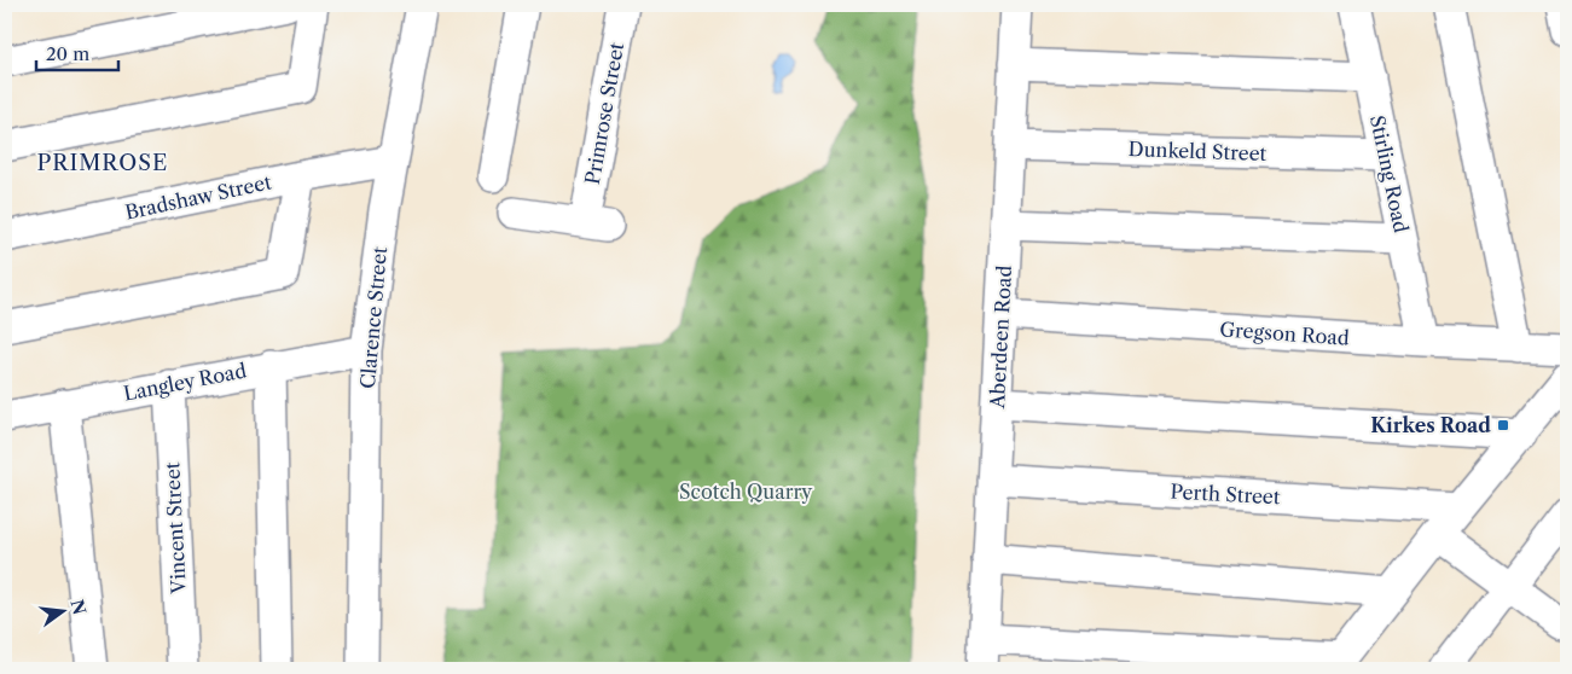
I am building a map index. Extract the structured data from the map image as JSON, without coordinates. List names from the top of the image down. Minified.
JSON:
{"streets":{"street":["Primrose Street","Dunkeld Street","Stirling Road","Bradshaw Street","Clarence Street","Gregson Road","Aberdeen Road","Langley Road","Perth Street","Vincent Street"]},"crossings":[["Dunkeld Street","Stirling Road"],["Dunkeld Street","Aberdeen Road"],["Stirling Road","Gregson Road"],["Bradshaw Street","Clarence Street"],["Clarence Street","Langley Road"],["Gregson Road","Aberdeen Road"],["Aberdeen Road","Perth Street"],["Langley Road","Vincent Street"]],"districts":["PRIMROSE"],"parks":["Scotch Quarry"],"places":{"transit":["Kirkes Road"]},"scale_bar":"20 m","north":"right"}
